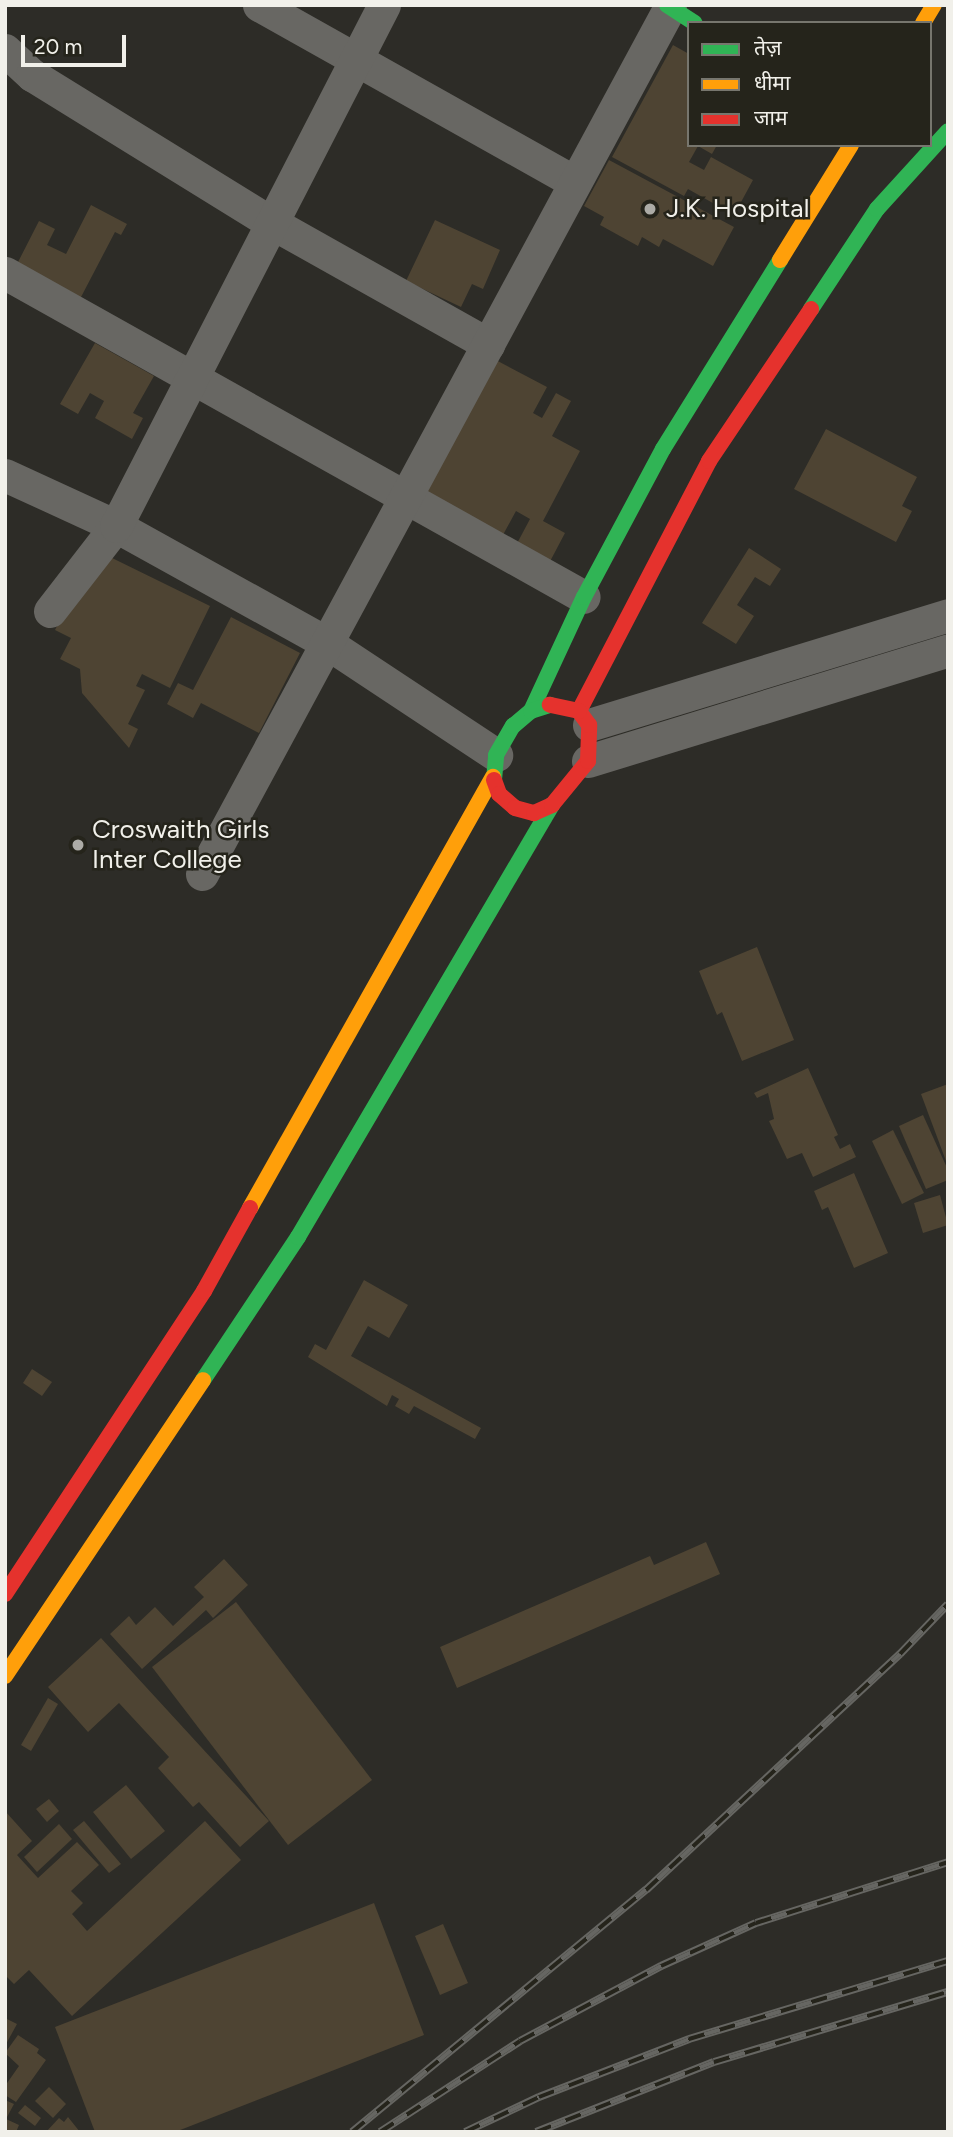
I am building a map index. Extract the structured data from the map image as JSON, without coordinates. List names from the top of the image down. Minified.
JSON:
{"places":["J.K. Hospital","Croswaith Girls Inter College"],"legend":["तेज़","धीमा","जाम"],"scale_bar":"20 m"}
